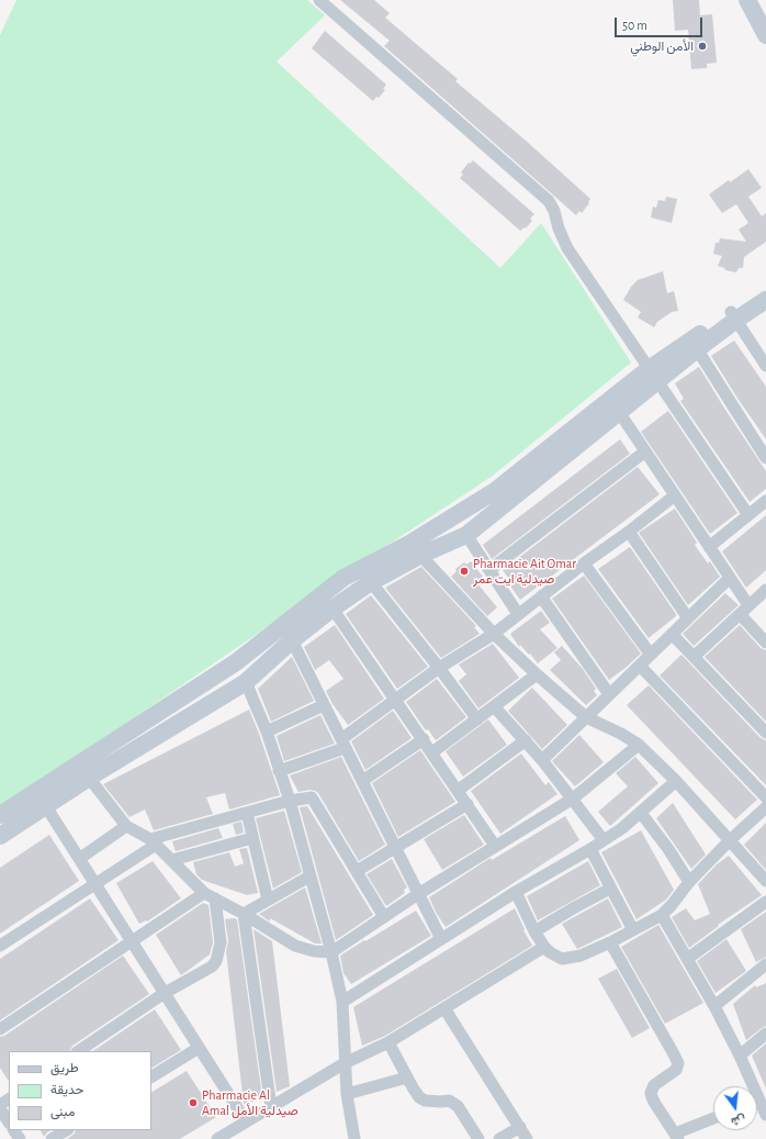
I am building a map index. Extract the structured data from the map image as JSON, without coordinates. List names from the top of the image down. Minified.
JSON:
{"places":["الأمن الوطني","Pharmacie Ait Omar صيدلية ايت عمر","Pharmacie Al Amal صيدلية الأمل"],"legend":["طريق","حديقة","مبنى"],"scale_bar":"50 m","north":"bottom"}
